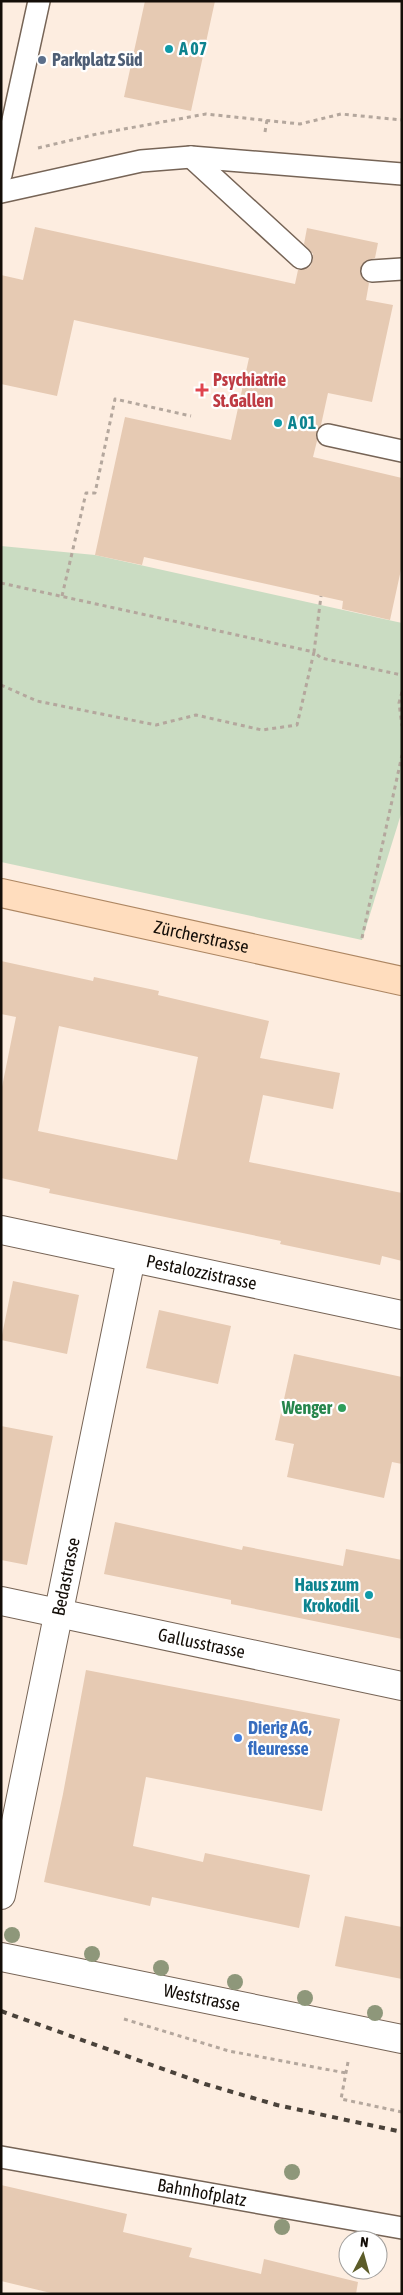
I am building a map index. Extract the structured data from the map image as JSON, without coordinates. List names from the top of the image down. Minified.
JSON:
{"streets":{"main road":["Zürcherstrasse"],"street":["Pestalozzistrasse","Bedastrasse","Gallusstrasse","Weststrasse"],"lane":["Bahnhofplatz"]},"crossings":[["Pestalozzistrasse","Bedastrasse"],["Bedastrasse","Gallusstrasse"]],"places":{"other":["A 07","Parkplatz Süd","A 01","Wenger","Haus zum Krokodil","Dierig AG, fleuresse"],"health":["Psychiatrie St.Gallen"]},"north":"top"}
